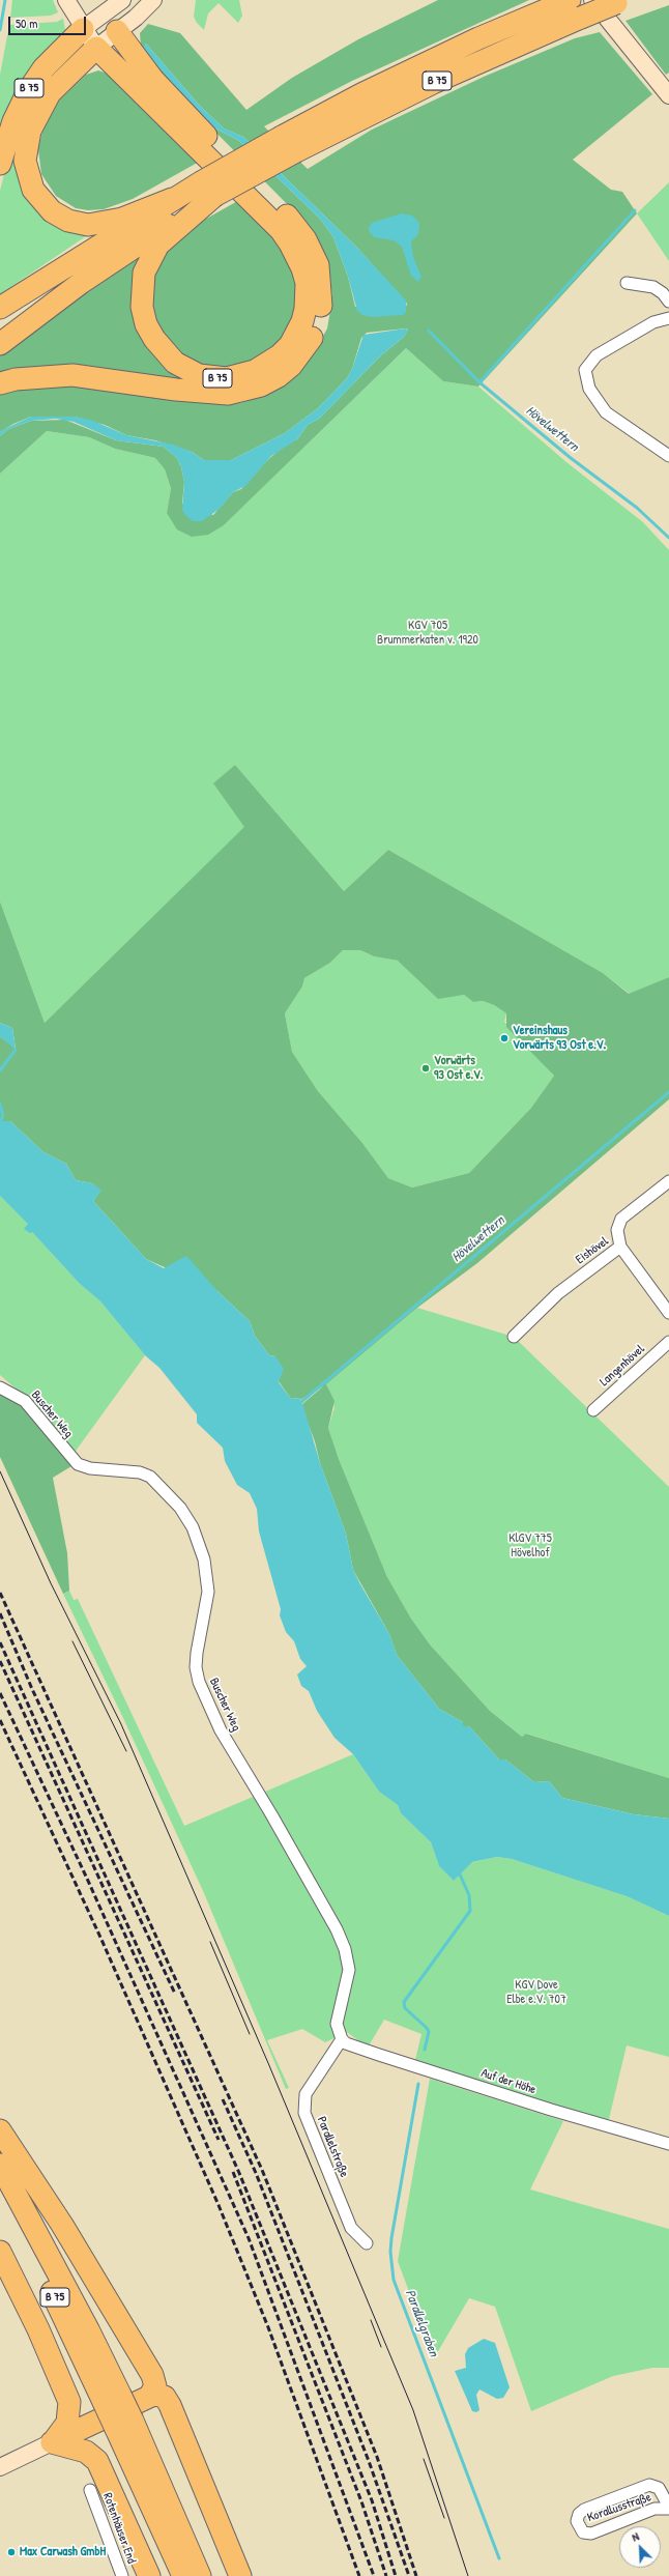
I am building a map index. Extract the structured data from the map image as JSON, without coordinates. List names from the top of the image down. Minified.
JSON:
{"streets":{"highway":["B 75"],"street":["Eishövel","Langenhövel","Buscher Weg","Auf der Höhe","Parallelstraße","Korallusstraße","Rotenhäuser End"]},"crossings":[["Buscher Weg","Auf der Höhe"],["Buscher Weg","Parallelstraße"],["Auf der Höhe","Parallelstraße"]],"water":["Hövelwettern","Parallelgraben"],"parks":["KGV 705 Brummerkaten v. 1920","KlGV 775 Hövelhof","KGV Dove Elbe e.V. 707"],"places":["Vereinshaus Vorwärts 93 Ost e.V.","Vorwärts 93 Ost e.V.","Max Carwash GmbH"],"scale_bar":"50 m","north":"top left"}
